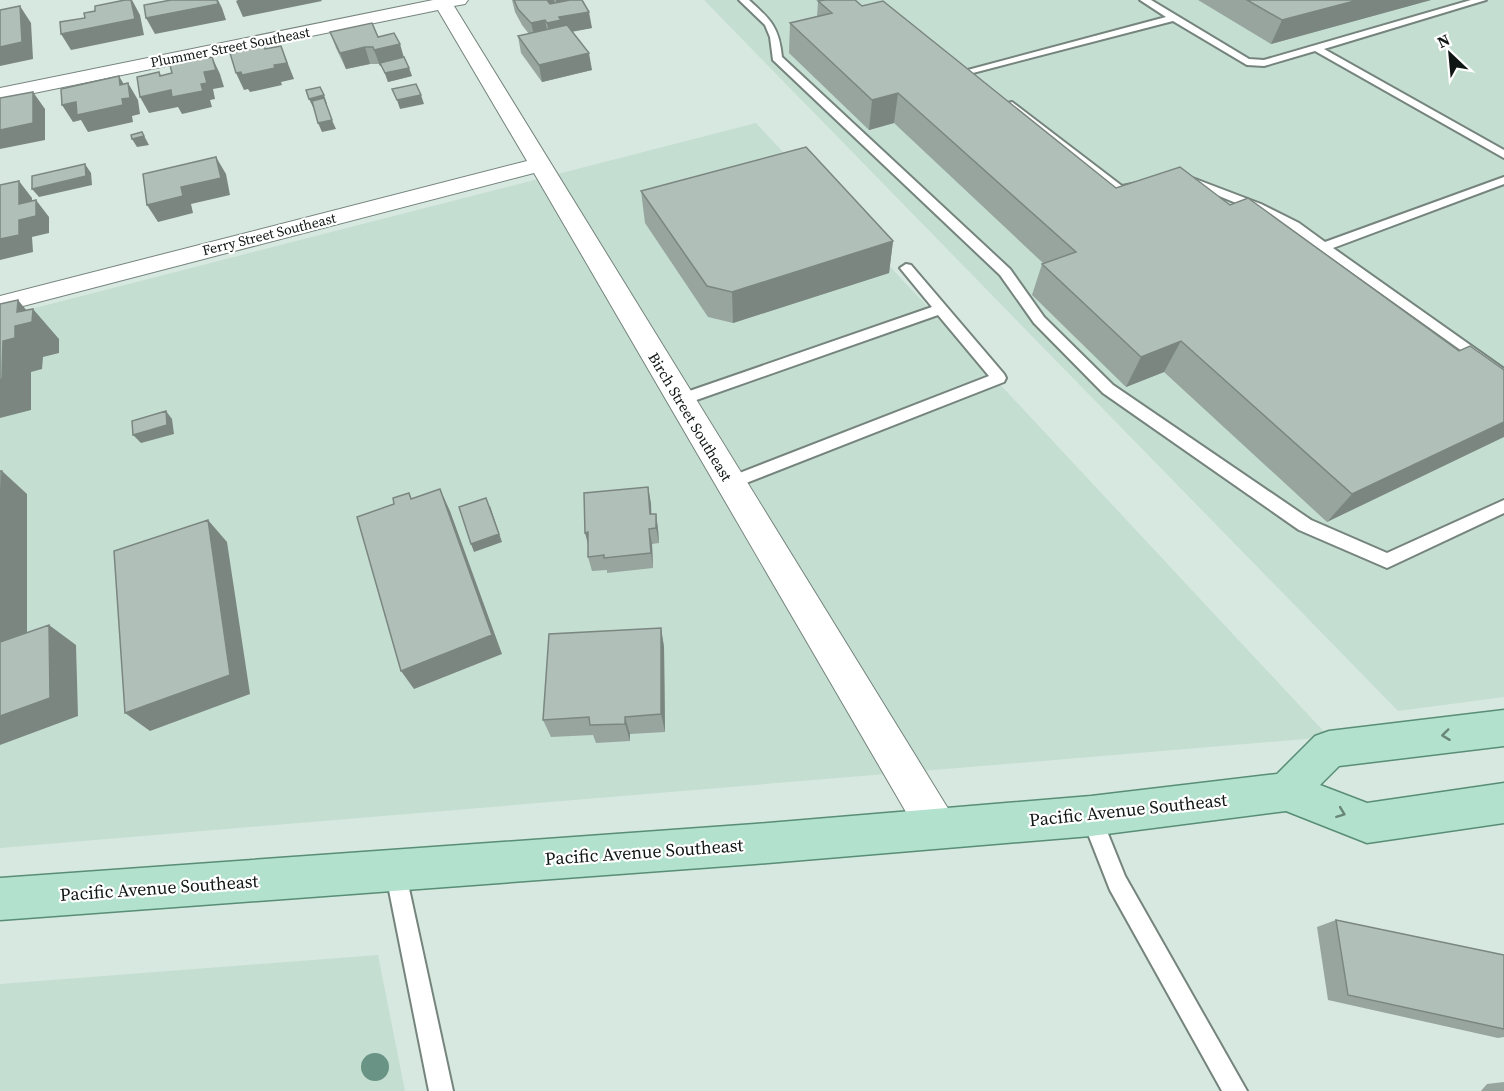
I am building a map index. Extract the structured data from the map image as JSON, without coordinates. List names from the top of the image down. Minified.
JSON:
{"streets":{"main road":["Pacific Avenue Southeast"],"street":["Plummer Street Southeast","Ferry Street Southeast","Birch Street Southeast"]},"crossings":[["Plummer Street Southeast","Birch Street Southeast"],["Ferry Street Southeast","Birch Street Southeast"],["Birch Street Southeast","Pacific Avenue Southeast"]],"north":"top left"}
